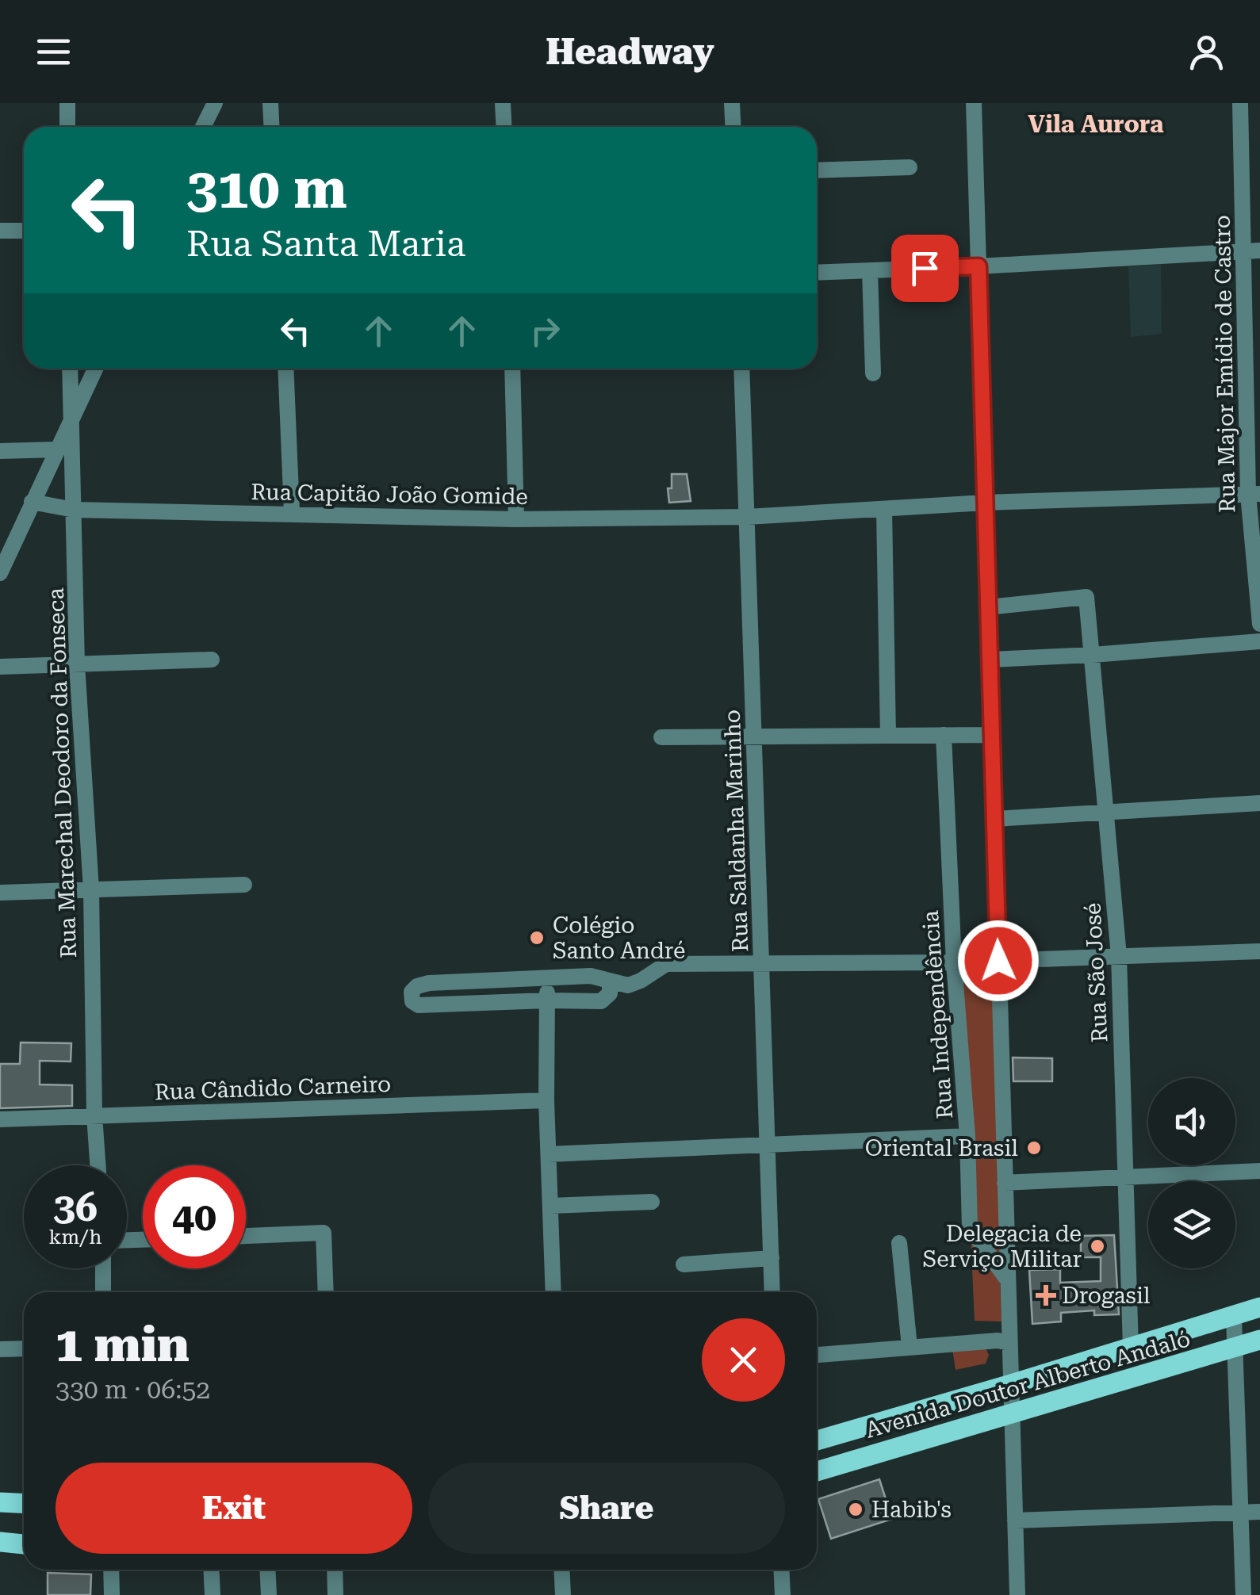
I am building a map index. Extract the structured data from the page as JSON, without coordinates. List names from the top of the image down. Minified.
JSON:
{"streets":{"main road":["Avenida Doutor Alberto Andaló"],"street":["Rua Major Emídio de Castro","Rua Capitão João Gomide","Rua Marechal Deodoro da Fonseca","Rua Saldanha Marinho","Rua São José","Rua Independência","Rua Cândido Carneiro"]},"crossings":[["Rua Major Emídio de Castro","Rua Capitão João Gomide"],["Rua Capitão João Gomide","Rua Marechal Deodoro da Fonseca"],["Rua Capitão João Gomide","Rua Saldanha Marinho"],["Rua Marechal Deodoro da Fonseca","Rua Cândido Carneiro"],["Rua São José","Avenida Doutor Alberto Andaló"]],"districts":["Vila Aurora"],"places":{"other":["Colégio Santo André","Oriental Brasil","Delegacia de Serviço Militar","Habib's"],"health":["Drogasil"]},"page":{"header":"Headway","turn":["310 m","Rua Santa Maria"],"speed":"36 km/h","limit":"40","heading":["1 min","330 m · 06:52"],"buttons":["Exit","Share"]}}
